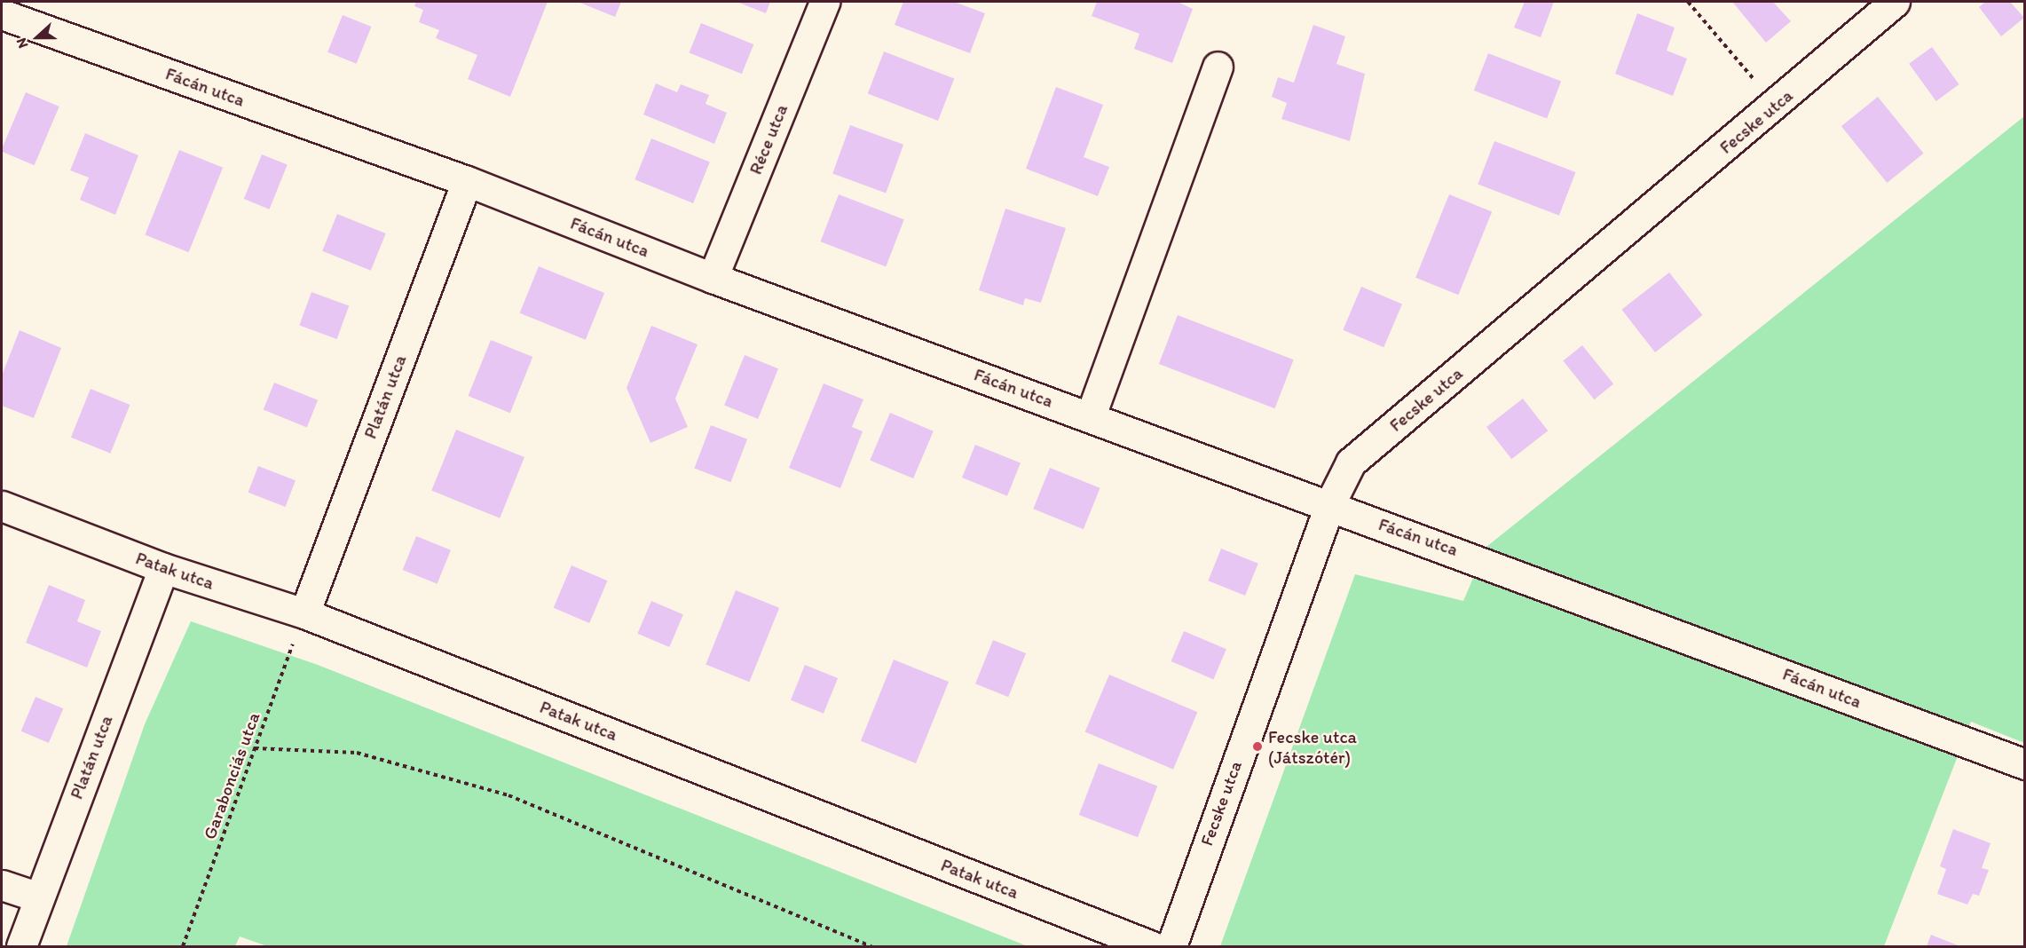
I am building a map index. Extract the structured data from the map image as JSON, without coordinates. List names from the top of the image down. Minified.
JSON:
{"streets":{"street":["Fácán utca","Fecske utca","Réce utca","Platán utca","Patak utca"],"path":["Garabonciás utca"]},"crossings":[["Fácán utca","Fecske utca"],["Fácán utca","Réce utca"],["Fácán utca","Platán utca"],["Platán utca","Patak utca"],["Platán utca","Garabonciás utca"],["Patak utca","Garabonciás utca"]],"places":["Fecske utca (Játszótér)"],"north":"left"}
